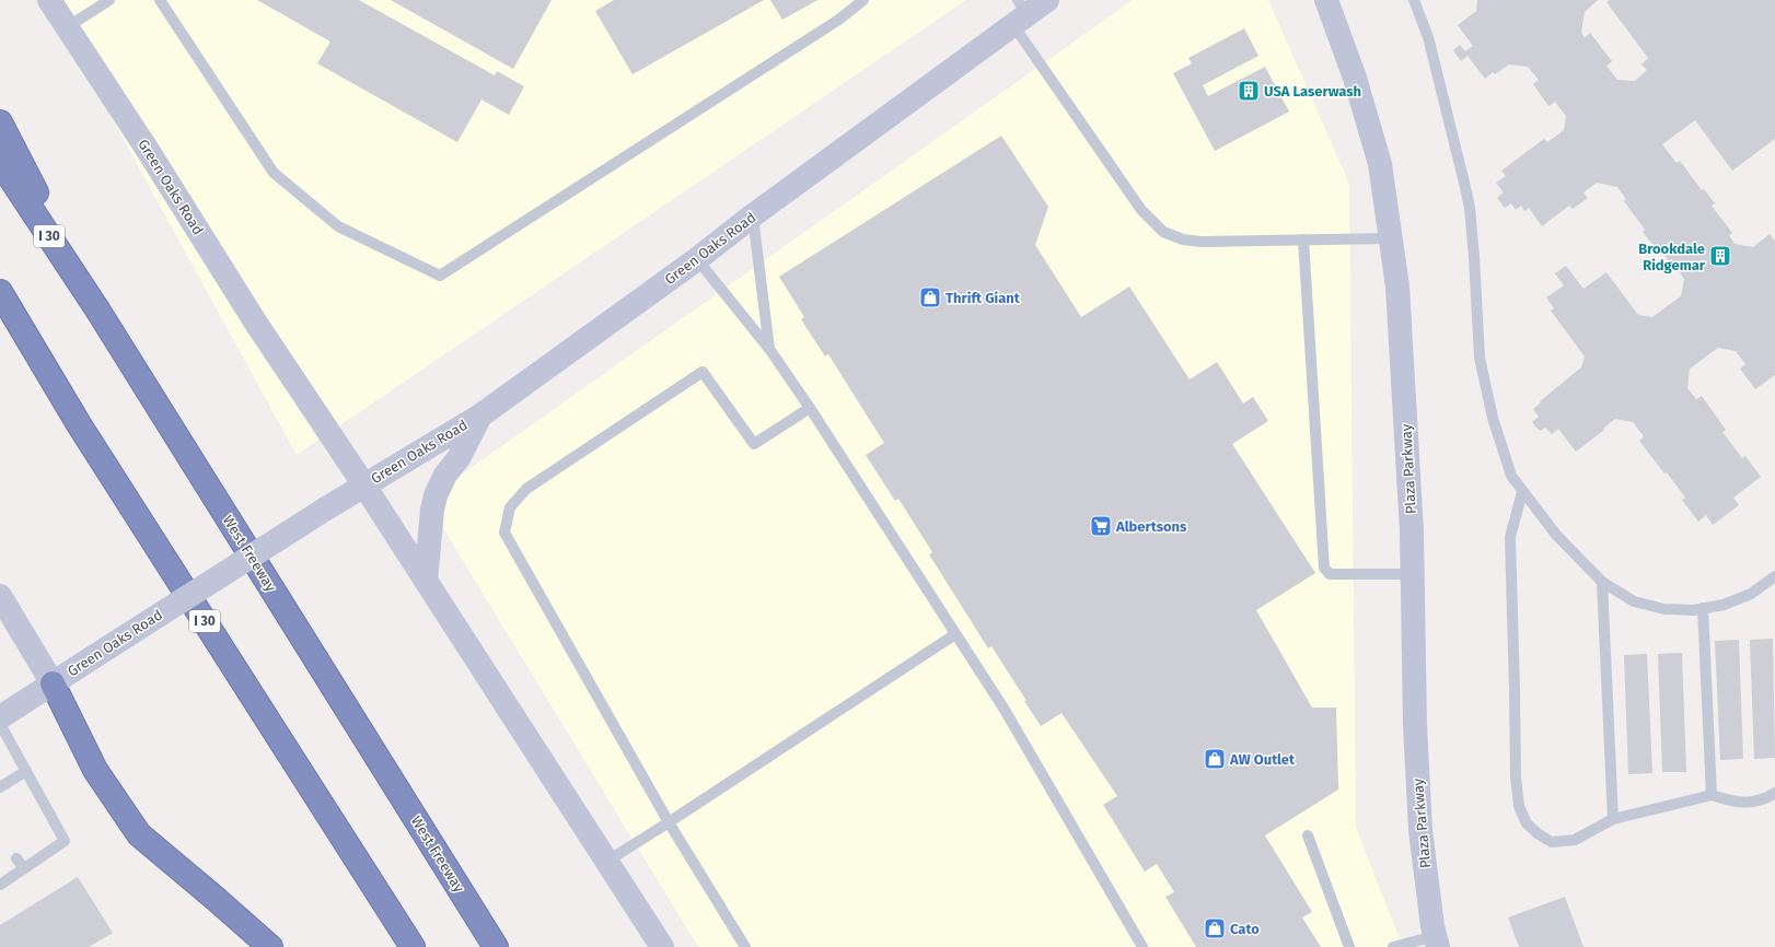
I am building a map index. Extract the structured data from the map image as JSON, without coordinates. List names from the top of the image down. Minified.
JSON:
{"streets":{"highway":["I 30","West Freeway"],"main road":["Green Oaks Road","Plaza Parkway"]},"places":{"building":["USA Laserwash","Brookdale Ridgemar"],"shop":["Thrift Giant","AW Outlet","Cato"],"supermarket":["Albertsons"]}}
